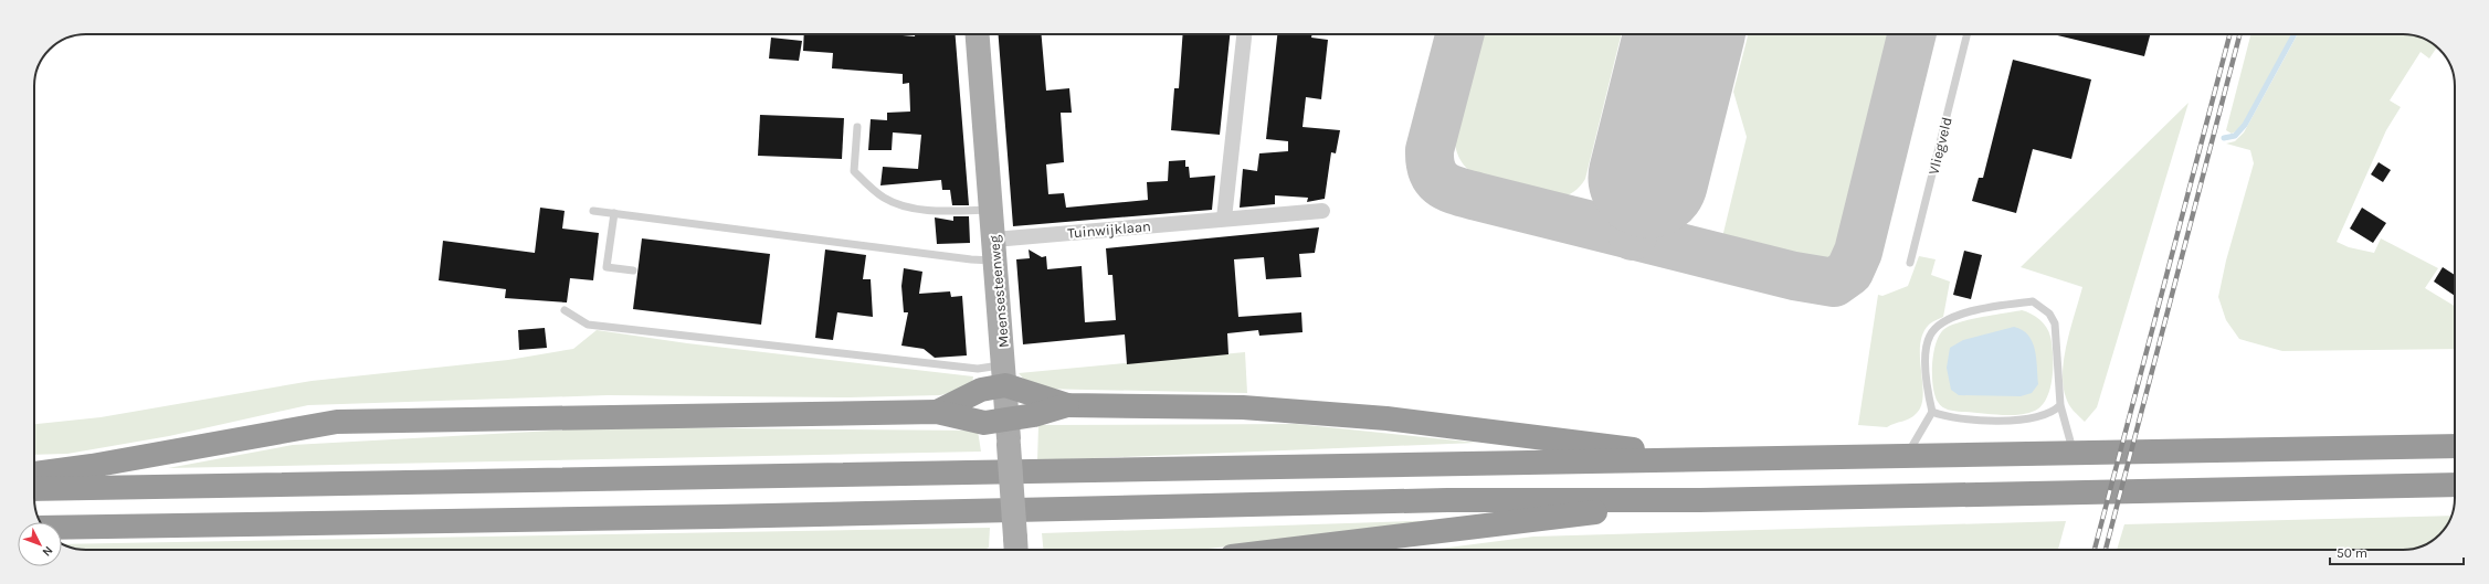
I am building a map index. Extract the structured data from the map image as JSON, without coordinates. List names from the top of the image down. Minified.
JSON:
{"streets":{"main road":["Meensesteenweg"],"street":["Tuinwijklaan"],"lane":["Vliegveld"]},"crossings":[["Tuinwijklaan","Meensesteenweg"]],"scale_bar":"50 m","north":"bottom right"}
